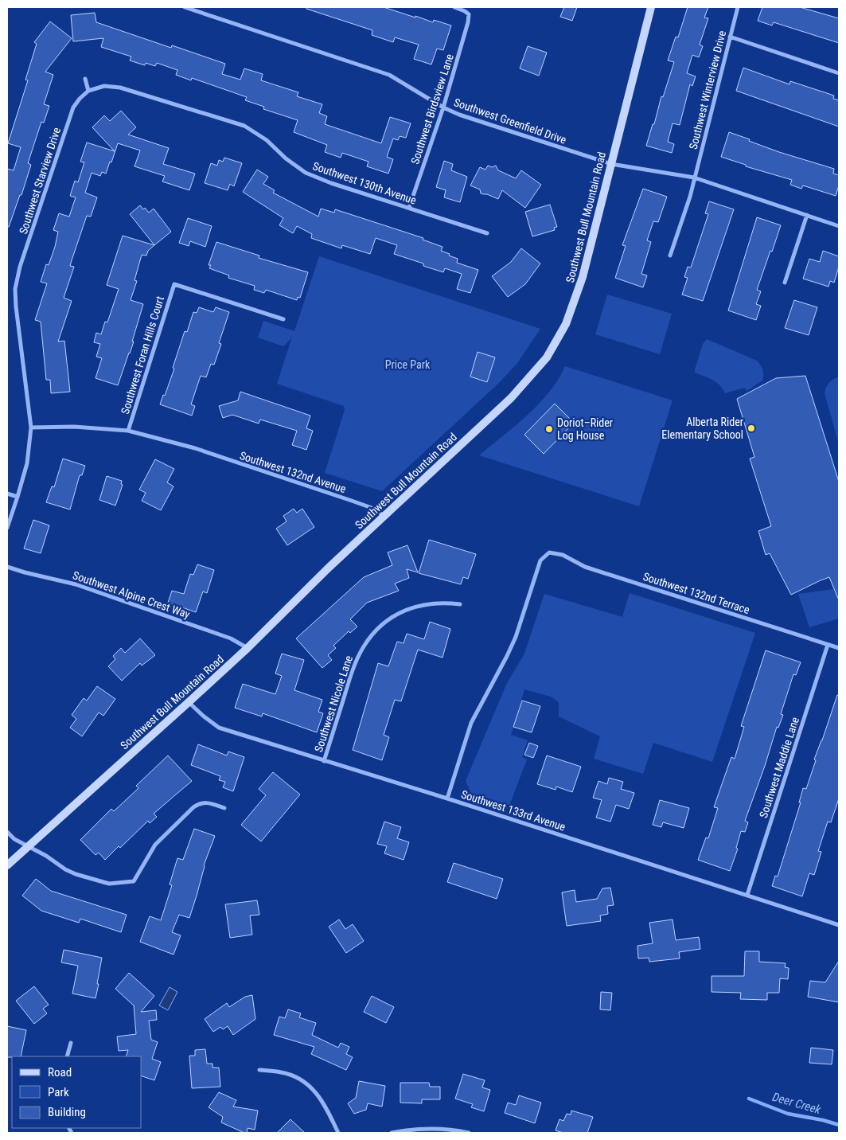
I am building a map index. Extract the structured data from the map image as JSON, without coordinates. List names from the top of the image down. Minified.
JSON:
{"streets":{"main road":["Southwest Bull Mountain Road"],"street":["Southwest Winterview Drive","Southwest Birdsview Lane","Southwest Greenfield Drive","Southwest Starview Drive","Southwest 130th Avenue","Southwest Foran Hills Court","Southwest 132nd Avenue","Southwest 132nd Terrace","Southwest Alpine Crest Way","Southwest Nicole Lane","Southwest Maddie Lane","Southwest 133rd Avenue"]},"crossings":[["Southwest Winterview Drive","Southwest Greenfield Drive"],["Southwest Birdsview Lane","Southwest Greenfield Drive"],["Southwest Birdsview Lane","Southwest 130th Avenue"],["Southwest Greenfield Drive","Southwest Bull Mountain Road"],["Southwest Starview Drive","Southwest 130th Avenue"],["Southwest Starview Drive","Southwest 132nd Avenue"],["Southwest Bull Mountain Road","Southwest 132nd Avenue"],["Southwest Bull Mountain Road","Southwest Alpine Crest Way"],["Southwest Bull Mountain Road","Southwest 133rd Avenue"],["Southwest Foran Hills Court","Southwest 132nd Avenue"],["Southwest 132nd Terrace","Southwest Maddie Lane"],["Southwest 132nd Terrace","Southwest 133rd Avenue"],["Southwest Nicole Lane","Southwest 133rd Avenue"],["Southwest Maddie Lane","Southwest 133rd Avenue"]],"water":["Deer Creek"],"parks":["Price Park"],"places":["Alberta Rider Elementary School","Doriot–Rider Log House"],"legend":["Road","Park","Building"]}
